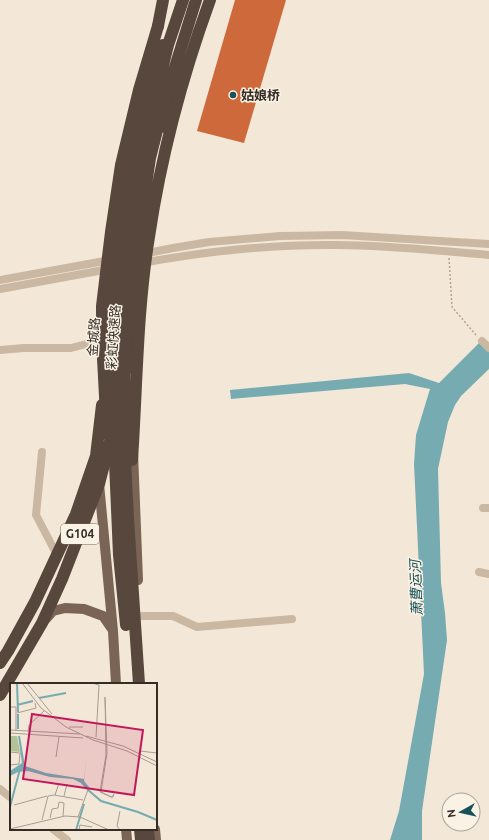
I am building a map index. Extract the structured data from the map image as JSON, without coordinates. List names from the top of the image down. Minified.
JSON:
{"streets":{"highway":["金城路","彩虹快速路","G104"]},"crossings":[["金城路","G104"]],"water":["萧曹运河"],"places":["姑娘桥"],"north":"left"}
